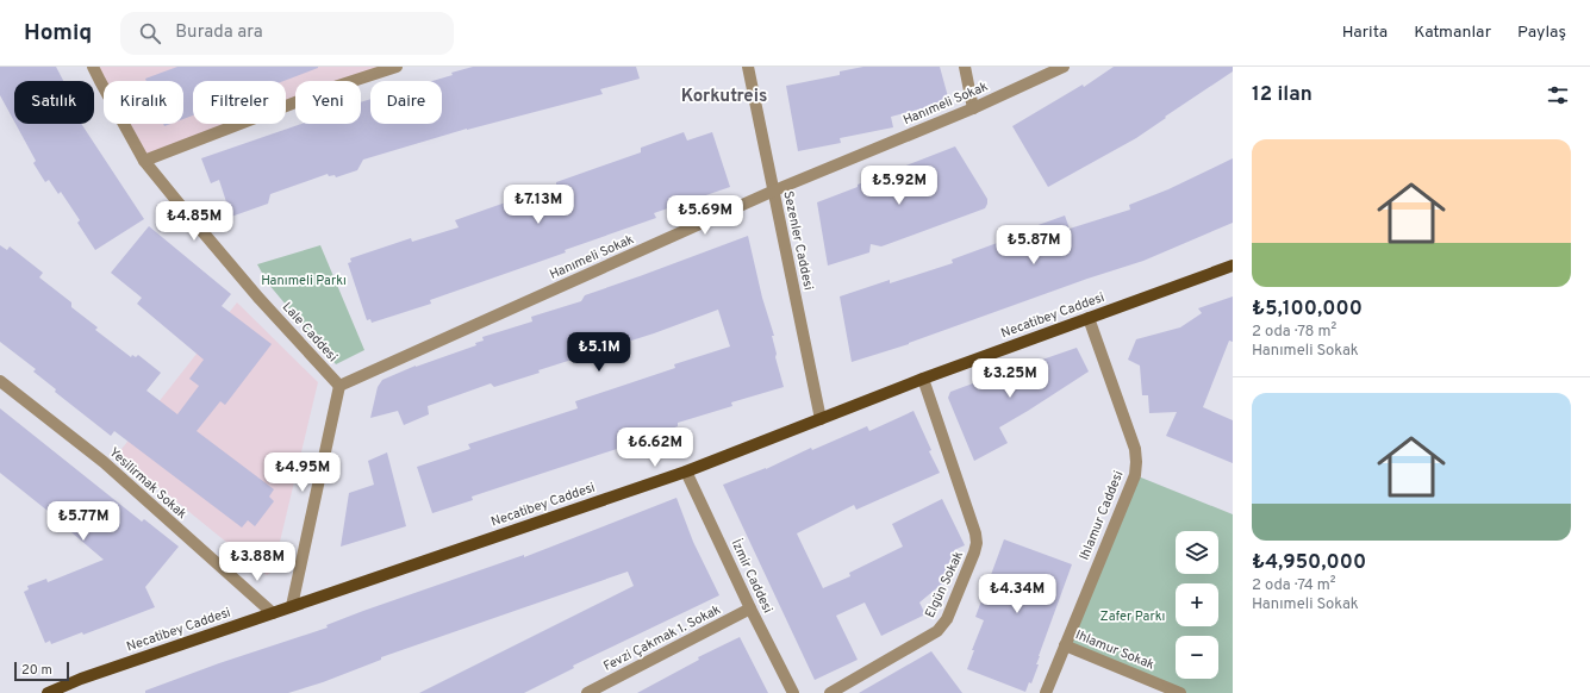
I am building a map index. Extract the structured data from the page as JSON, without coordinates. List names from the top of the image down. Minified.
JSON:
{"streets":{"main road":["Necatibey Caddesi"],"street":["Hanımeli Sokak","Sezenler Caddesi","Lale Caddesi","Yesilirmak Sokak","Ihlamur Caddesi","İzmir Caddesi","Elgün Sokak","Fevzi Çakmak 1. Sokak","Ihlamur Sokak"]},"crossings":[["Hanımeli Sokak","Sezenler Caddesi"],["Hanımeli Sokak","Lale Caddesi"],["Sezenler Caddesi","Necatibey Caddesi"],["Necatibey Caddesi","Yesilirmak Sokak"],["Necatibey Caddesi","Ihlamur Caddesi"],["Necatibey Caddesi","İzmir Caddesi"],["Necatibey Caddesi","Elgün Sokak"],["Ihlamur Caddesi","Ihlamur Sokak"],["İzmir Caddesi","Fevzi Çakmak 1. Sokak"]],"districts":["Korkutreis"],"parks":["Hanımeli Parkı","Zafer Parkı"],"scale_bar":"20 m","page":{"header":"Homiq","search":"Burada ara","nav":["Harita","Katmanlar","Paylaş"],"heading":"12 ilan","chip":["Satılık","Kiralık","Filtreler","Yeni","Daire"],"list":[{"name":"₺5,100,000","note":"2 oda · 78 m² · Hanımeli Sokak"},{"name":"₺4,950,000","note":"2 oda · 74 m² · Hanımeli Sokak"}],"price":["₺5.92M","₺7.13M","₺5.69M","₺4.85M","₺5.87M","₺5.1M","₺3.25M","₺6.62M","₺4.95M","₺5.77M","₺3.88M","₺4.34M"],"map_buttons":["+","−"],"scale":"20 m"}}
